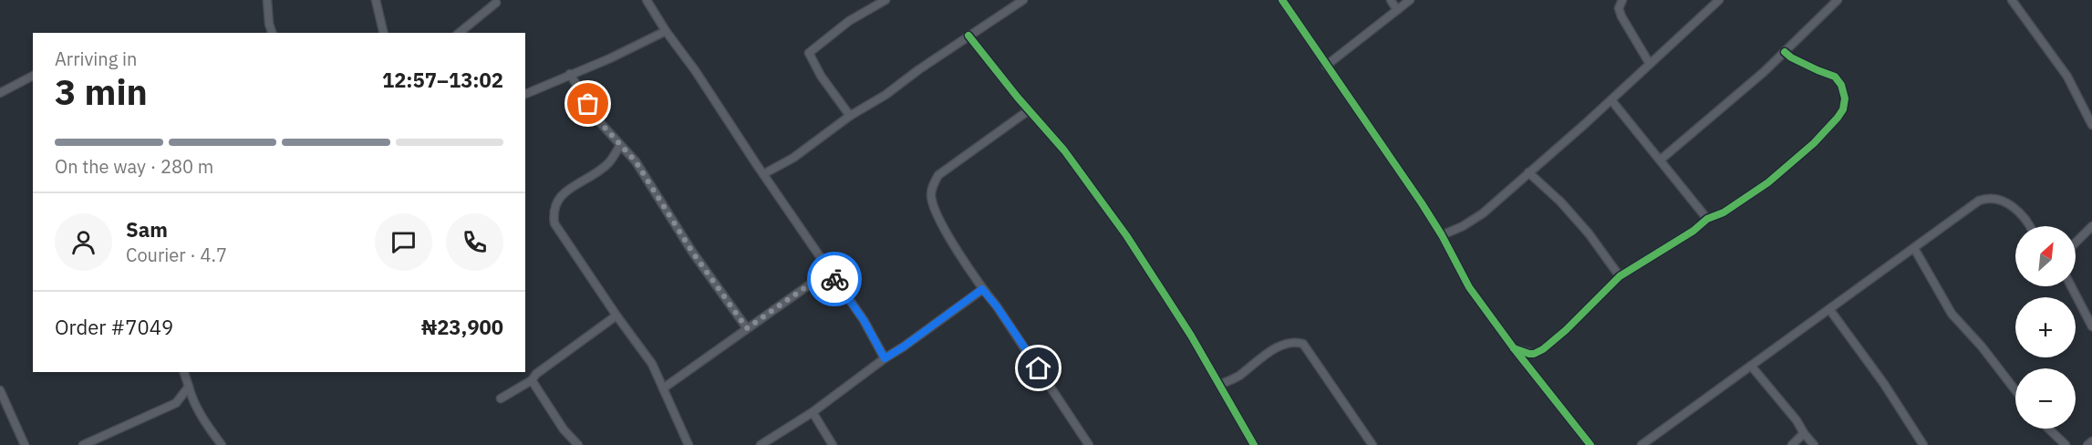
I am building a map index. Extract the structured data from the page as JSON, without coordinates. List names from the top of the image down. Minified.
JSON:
{"north":"top right","page":{"heading":["3 min","Arriving in","12:57–13:02"],"panel":["Sam","Courier · 4.7","Order #7049","₦23,900"],"bar":"On the way · 280 m","map_buttons":["+","−"]}}
